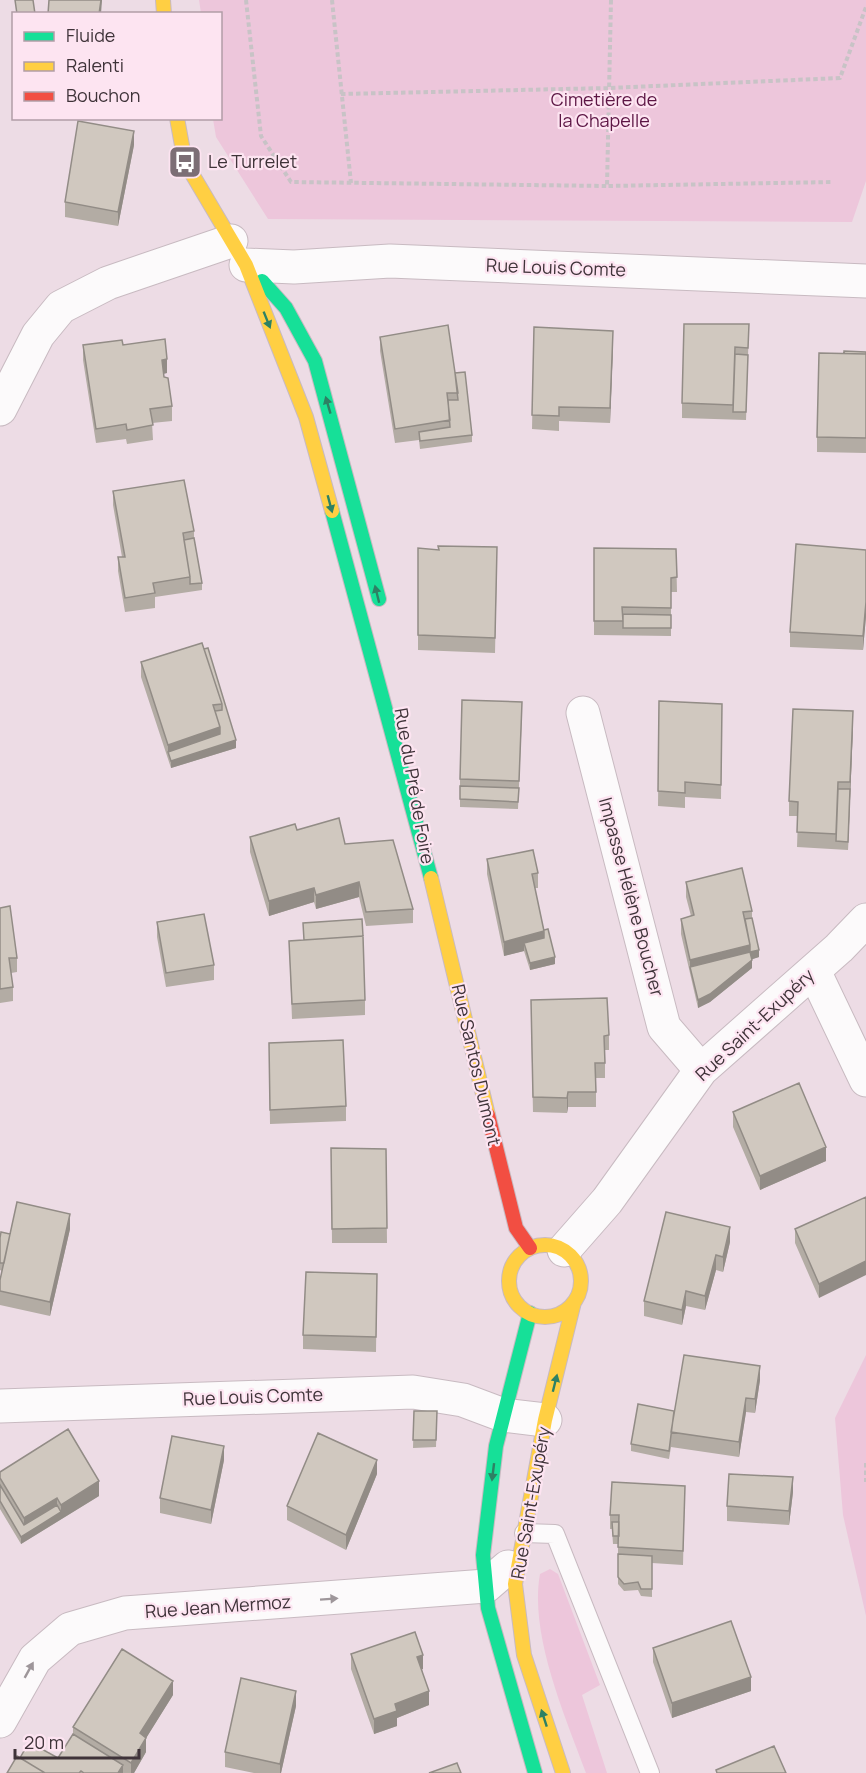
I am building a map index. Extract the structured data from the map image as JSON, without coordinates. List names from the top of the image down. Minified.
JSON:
{"streets":{"main road":["Rue du Pré de Foire","Rue Saint-Exupéry","Rue Santos Dumont"],"street":["Rue Louis Comte","Impasse Hélène Boucher","Rue Jean Mermoz"]},"crossings":[["Rue Louis Comte","Rue du Pré de Foire"],["Rue Louis Comte","Rue Saint-Exupéry"],["Rue du Pré de Foire","Rue Santos Dumont"],["Impasse Hélène Boucher","Rue Saint-Exupéry"],["Rue Saint-Exupéry","Rue Santos Dumont"],["Rue Saint-Exupéry","Rue Jean Mermoz"]],"one_way":["Rue Jean Mermoz"],"parks":["Cimetière de la Chapelle"],"places":{"bus stop":["Le Turrelet"]},"legend":["Fluide","Ralenti","Bouchon"],"scale_bar":"20 m"}
